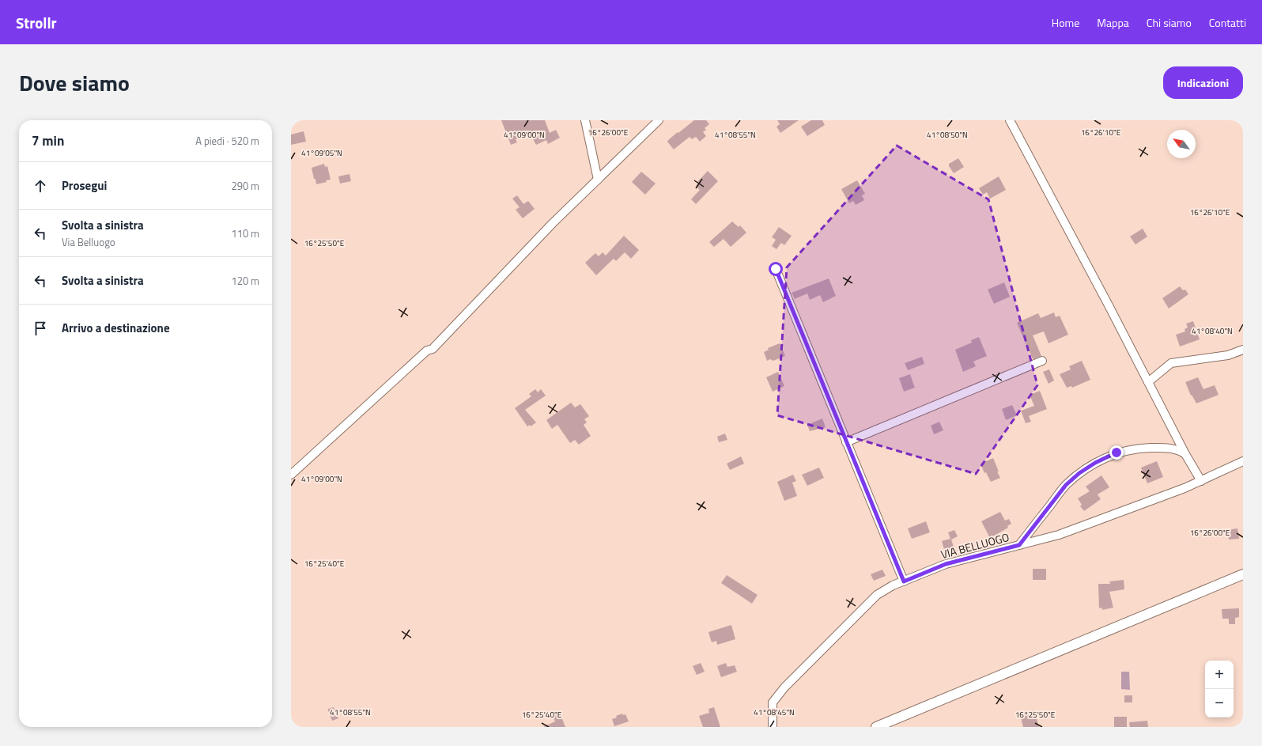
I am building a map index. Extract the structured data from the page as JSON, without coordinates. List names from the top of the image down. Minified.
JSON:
{"streets":{"street":["VIA BELLUOGO"]},"north":"top left","page":{"header":"Strollr","nav":["Home","Mappa","Chi siamo","Contatti"],"title":"Dove siamo","buttons":"Indicazioni","heading":["7 min","A piedi · 520 m"],"list":[["Prosegui","290 m"],["Svolta a sinistra","Via Belluogo","110 m"],["Svolta a sinistra","120 m"],"Arrivo a destinazione"],"map_buttons":["+","−"]},"coordinates":["16°26'10\"E","16°26'00\"E","41°09'00\"N","41°08'55\"N","41°08'50\"N","41°09'05\"N","16°25'50\"E","41°08'40\"N","16°25'40\"E","41°08'45\"N"]}
